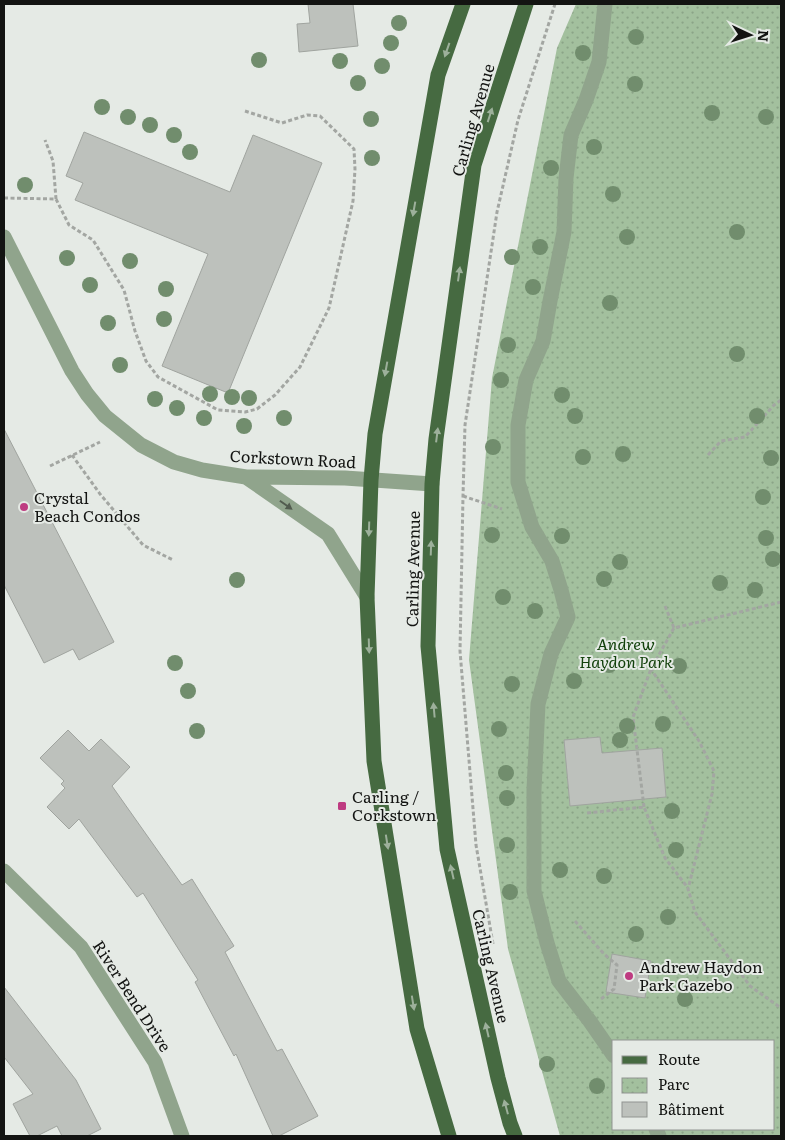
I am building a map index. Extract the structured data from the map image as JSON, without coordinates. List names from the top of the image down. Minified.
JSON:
{"streets":{"main road":["Carling Avenue"],"street":["Corkstown Road","River Bend Drive"]},"crossings":[["Carling Avenue","Corkstown Road"]],"parks":["Andrew Haydon Park"],"places":{"other":["Crystal Beach Condos","Andrew Haydon Park Gazebo"],"transit":["Carling / Corkstown"]},"legend":["Route","Parc","Bâtiment"],"north":"right"}
